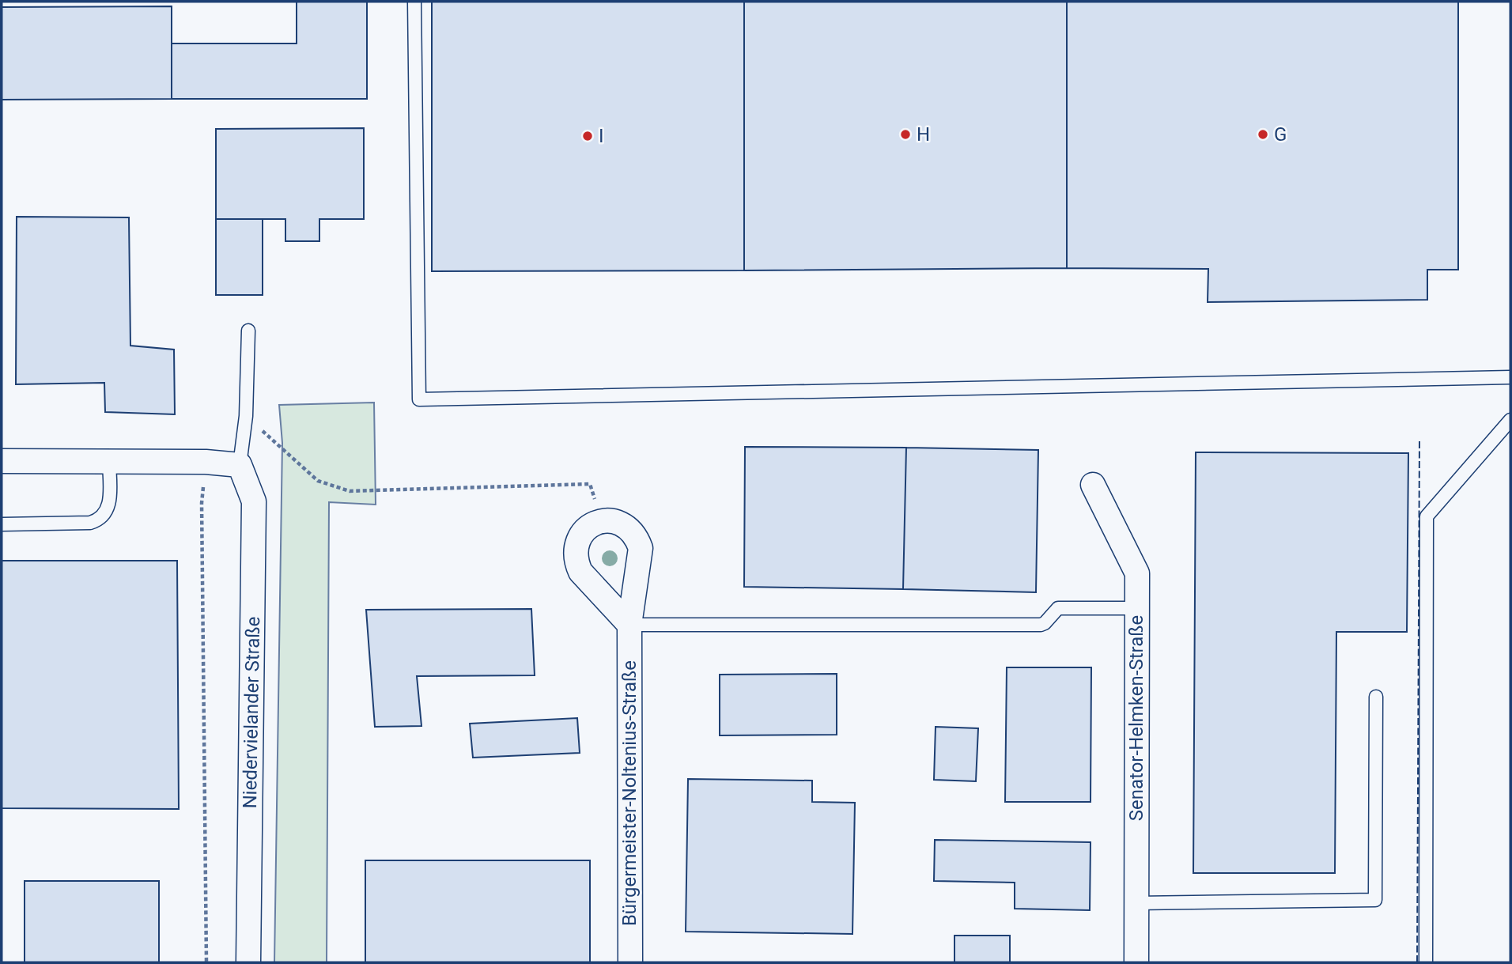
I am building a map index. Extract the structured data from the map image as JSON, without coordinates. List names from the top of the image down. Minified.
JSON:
{"streets":{"street":["Niedervielander Straße","Senator-Helmken-Straße","Bürgermeister-Noltenius-Straße"]},"places":["H","G","I"]}
